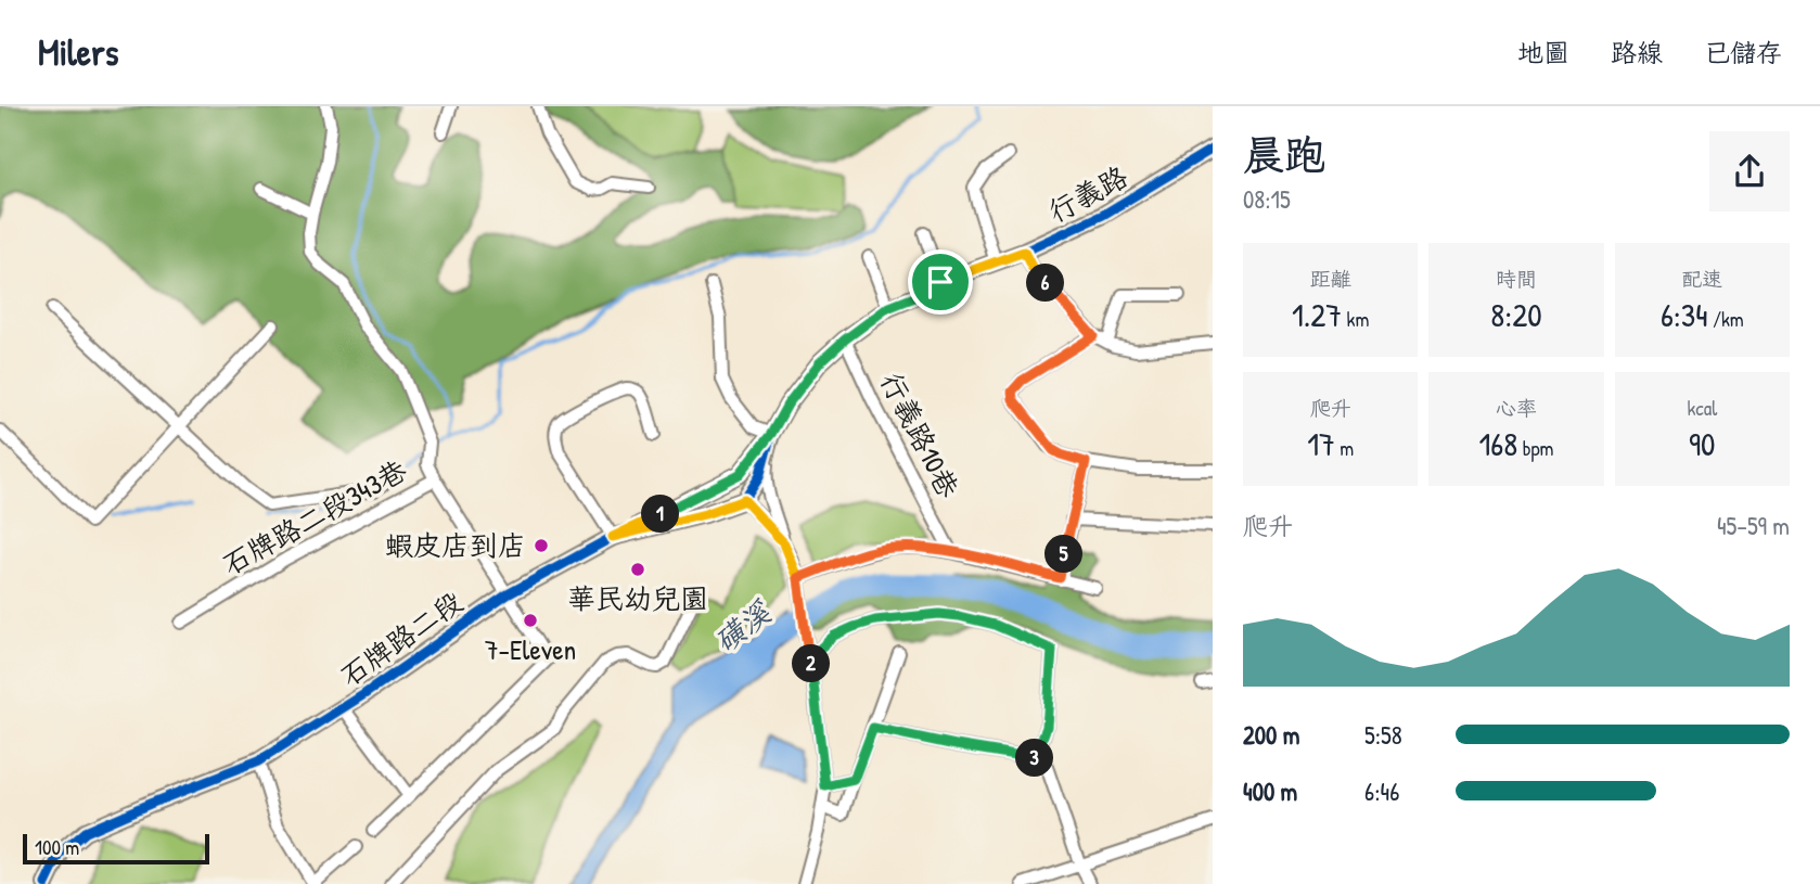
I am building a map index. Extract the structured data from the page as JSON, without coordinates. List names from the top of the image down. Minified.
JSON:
{"streets":{"street":["行義路","行義路10巷","石牌路二段343巷","石牌路二段"]},"crossings":[["行義路","行義路10巷"],["石牌路二段343巷","石牌路二段"]],"water":["磺溪"],"places":["蝦皮店到店","華民幼兒園","7-Eleven"],"scale_bar":"100 m","page":{"header":"Milers","nav":["地圖","路線","已儲存"],"heading":["晨跑","08:15"],"stats":[["距離","1.27 km"],["時間","8:20"],["配速","6:34 /km"],["爬升","17 m"],["心率","168 bpm"],["kcal","90"]],"pins":["6","1","5","2","3"],"chart":["爬升","45–59 m"],"list":[{"name":"200 m","note":"5:58"},{"name":"400 m","note":"6:46"}],"scale":"100 m"}}
